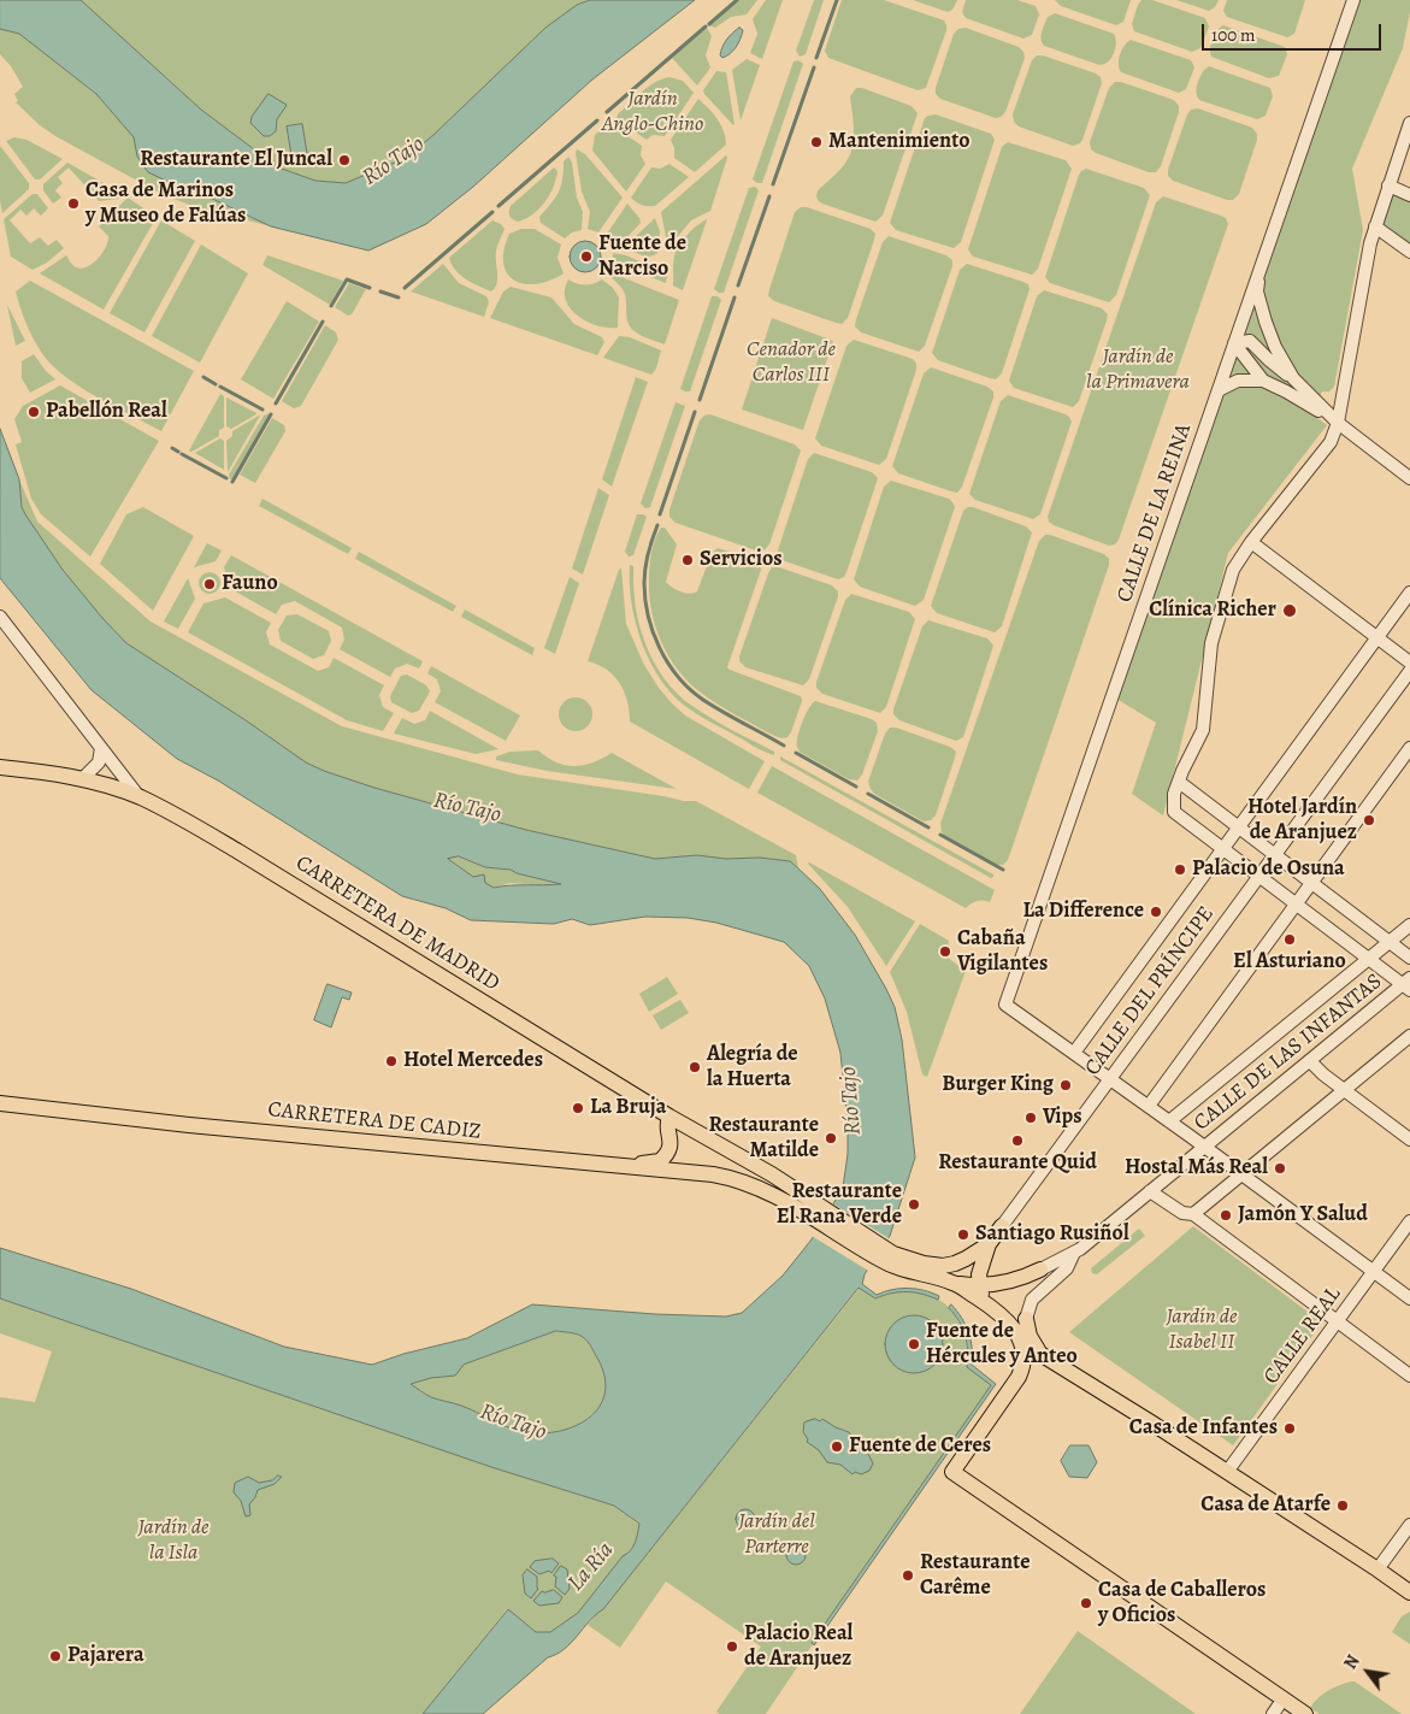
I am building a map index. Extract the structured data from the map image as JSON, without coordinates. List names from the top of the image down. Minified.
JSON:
{"streets":{"main road":["CARRETERA DE MADRID","CARRETERA DE CADIZ"],"street":["CALLE DE LA REINA","CALLE DEL PRÍNCIPE","CALLE DE LAS INFANTAS","CALLE REAL"]},"crossings":[["CALLE DE LA REINA","CALLE DEL PRÍNCIPE"],["CARRETERA DE MADRID","CARRETERA DE CADIZ"]],"water":["Río Tajo","La Ría"],"parks":["Jardín Anglo-Chino","Cenador de Carlos III","Jardín de la Primavera","Jardín de Isabel II","Jardín del Parterre","Jardín de la Isla"],"places":["Mantenimiento","Restaurante El Juncal","Casa de Marinos y Museo de Falúas","Fuente de Narciso","Pabellón Real","Servicios","Fauno","Clínica Richer","Hotel Jardín de Aranjuez","Palacio de Osuna","La Difference","El Asturiano","Cabaña Vigilantes","Hotel Mercedes","Alegría de la Huerta","Burger King","La Bruja","Vips","Restaurante Matilde","Restaurante Quid","Hostal Más Real","Restaurante El Rana Verde","Jamón Y Salud","Santiago Rusiñol","Fuente de Hércules y Anteo","Casa de Infantes","Fuente de Ceres","Casa de Atarfe","Restaurante Carême","Casa de Caballeros y Oficios","Palacio Real de Aranjuez","Pajarera"],"scale_bar":"100 m","north":"top left"}
